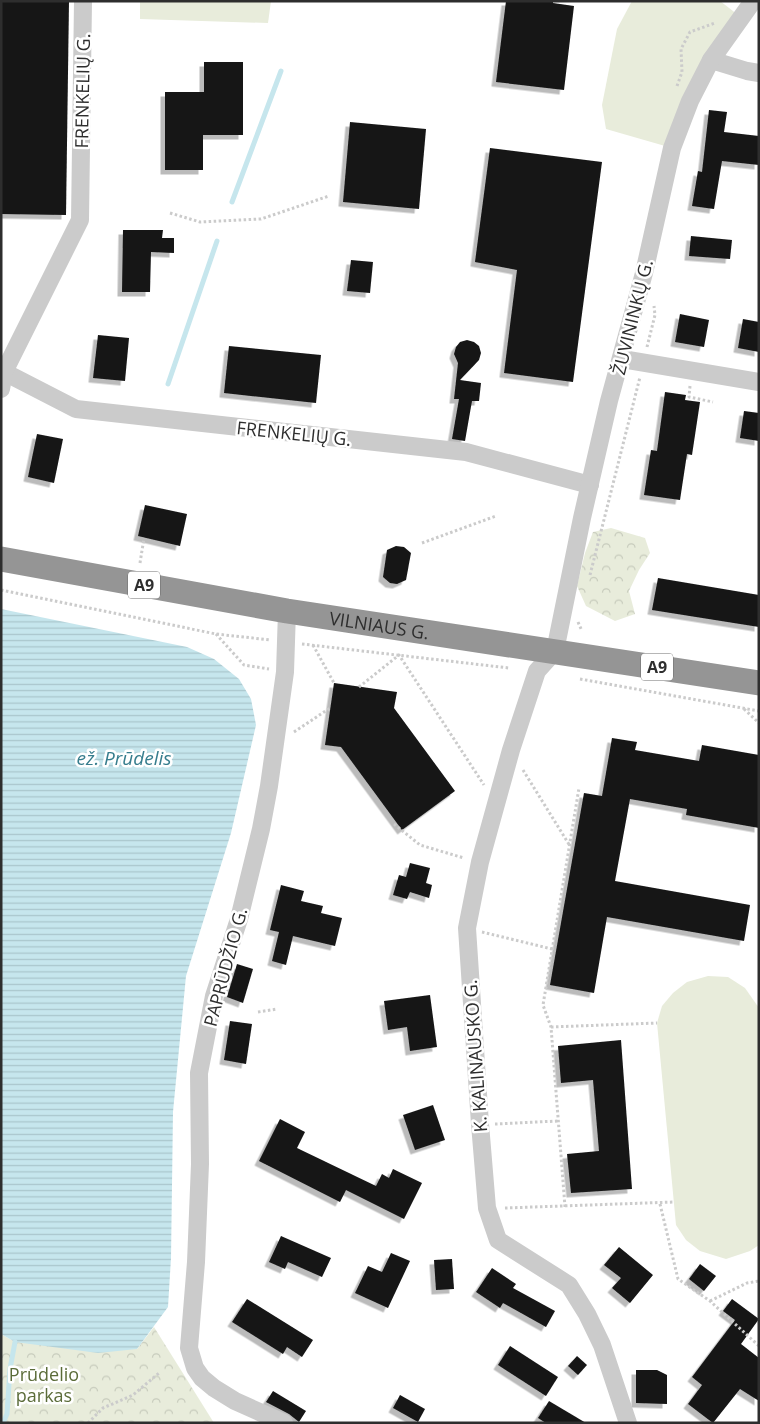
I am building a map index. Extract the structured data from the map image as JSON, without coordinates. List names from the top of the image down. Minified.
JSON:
{"streets":{"highway":["A9","VILNIAUS G."],"street":["FRENKELIŲ G.","ŽUVININKŲ G.","PAPRŪDŽIO G.","K. KALINAUSKO G."]},"crossings":[["FRENKELIŲ G.","ŽUVININKŲ G."],["ŽUVININKŲ G.","VILNIAUS G."],["ŽUVININKŲ G.","K. KALINAUSKO G."],["VILNIAUS G.","PAPRŪDŽIO G."],["VILNIAUS G.","K. KALINAUSKO G."]],"water":["ež. Prūdelis"],"parks":["Prūdelio parkas"]}
